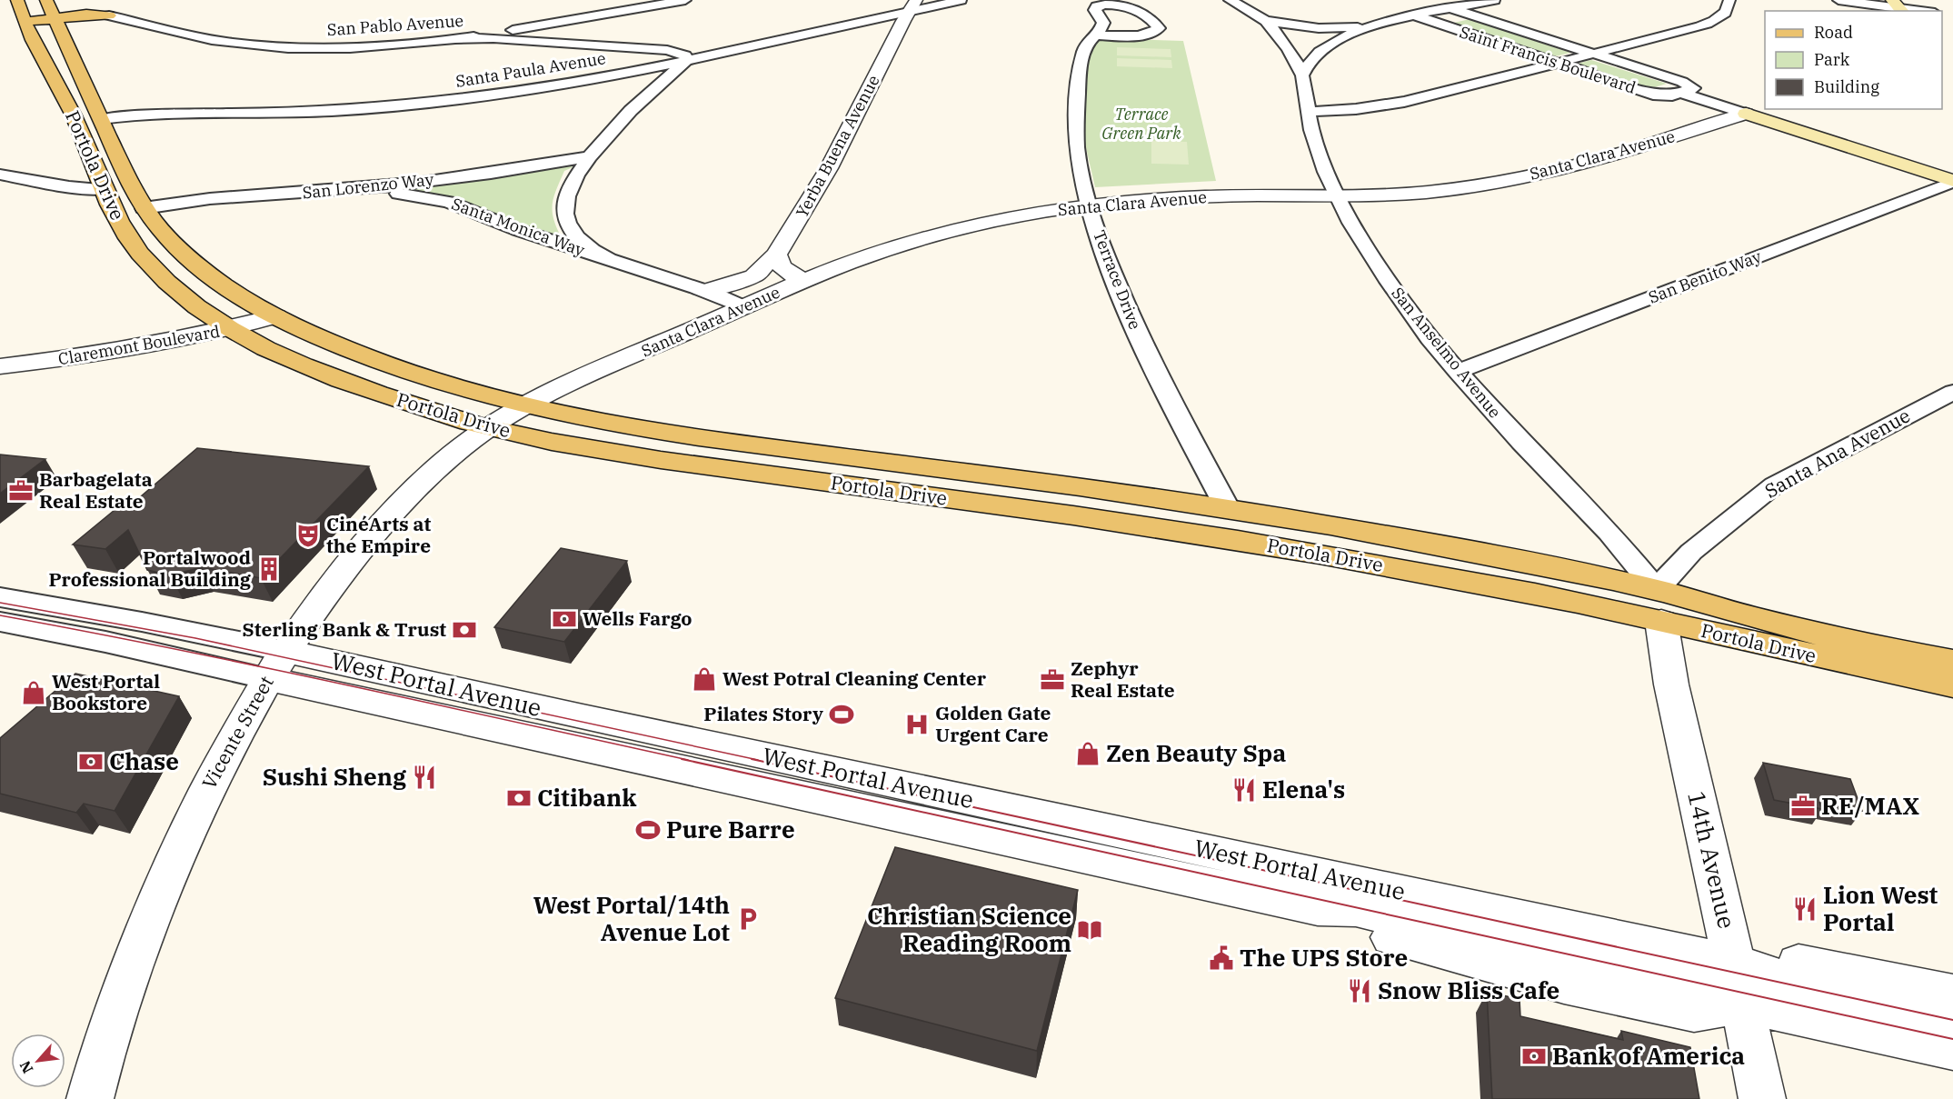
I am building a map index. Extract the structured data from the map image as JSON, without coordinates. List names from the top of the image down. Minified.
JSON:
{"streets":{"main road":["Saint Francis Boulevard","Santa Clara Avenue","Portola Drive"],"street":["San Pablo Avenue","Santa Paula Avenue","Yerba Buena Avenue","San Lorenzo Way","Santa Monica Way","San Benito Way","Terrace Drive","Claremont Boulevard","San Anselmo Avenue","Santa Ana Avenue","West Portal Avenue","Vicente Street","14th Avenue"]},"crossings":[["Saint Francis Boulevard","Santa Clara Avenue"],["Saint Francis Boulevard","San Benito Way"],["Santa Paula Avenue","Yerba Buena Avenue"],["Santa Paula Avenue","Portola Drive"],["Santa Paula Avenue","Santa Monica Way"],["Yerba Buena Avenue","Santa Monica Way"],["Santa Clara Avenue","Portola Drive"],["Santa Clara Avenue","Santa Monica Way"],["Santa Clara Avenue","Terrace Drive"],["Santa Clara Avenue","San Anselmo Avenue"],["Santa Clara Avenue","Vicente Street"],["Portola Drive","San Lorenzo Way"],["Portola Drive","Terrace Drive"],["Portola Drive","Claremont Boulevard"],["Portola Drive","San Anselmo Avenue"],["Portola Drive","Santa Ana Avenue"],["Portola Drive","Vicente Street"],["Portola Drive","14th Avenue"],["San Lorenzo Way","Santa Monica Way"],["San Benito Way","San Anselmo Avenue"],["San Anselmo Avenue","Santa Ana Avenue"],["San Anselmo Avenue","14th Avenue"],["Santa Ana Avenue","14th Avenue"],["West Portal Avenue","Vicente Street"],["West Portal Avenue","14th Avenue"]],"parks":["Terrace Green Park"],"places":{"office":["Barbagelata Real Estate","Zephyr Real Estate","RE/MAX"],"theatre":["CinéArts at the Empire"],"building":["Portalwood Professional Building"],"bank":["Wells Fargo","Sterling Bank & Trust","Chase","Citibank","Bank of America"],"shop":["West Potral Cleaning Center","West Portal Bookstore","Zen Beauty Spa"],"sports":["Pilates Story","Pure Barre"],"hospital":["Golden Gate Urgent Care"],"restaurant":["Sushi Sheng","Elena's","Lion West Portal","Snow Bliss Cafe"],"parking":["West Portal/14th Avenue Lot"],"library":["Christian Science Reading Room"],"public building":["The UPS Store"]},"legend":["Road","Park","Building"],"north":"bottom left"}
